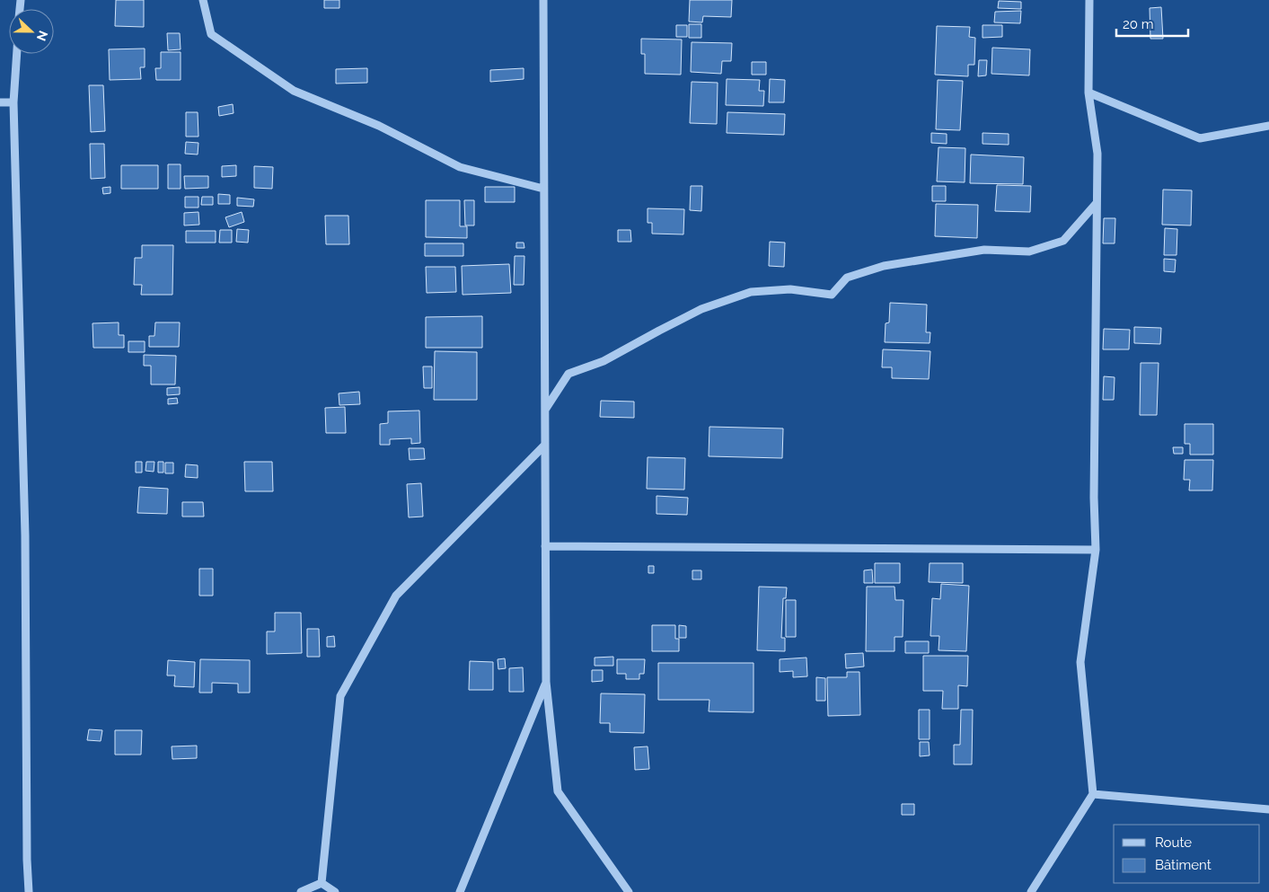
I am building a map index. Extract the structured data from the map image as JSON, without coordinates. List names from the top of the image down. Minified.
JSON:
{"legend":["Route","Bâtiment"],"scale_bar":"20 m","north":"right"}
